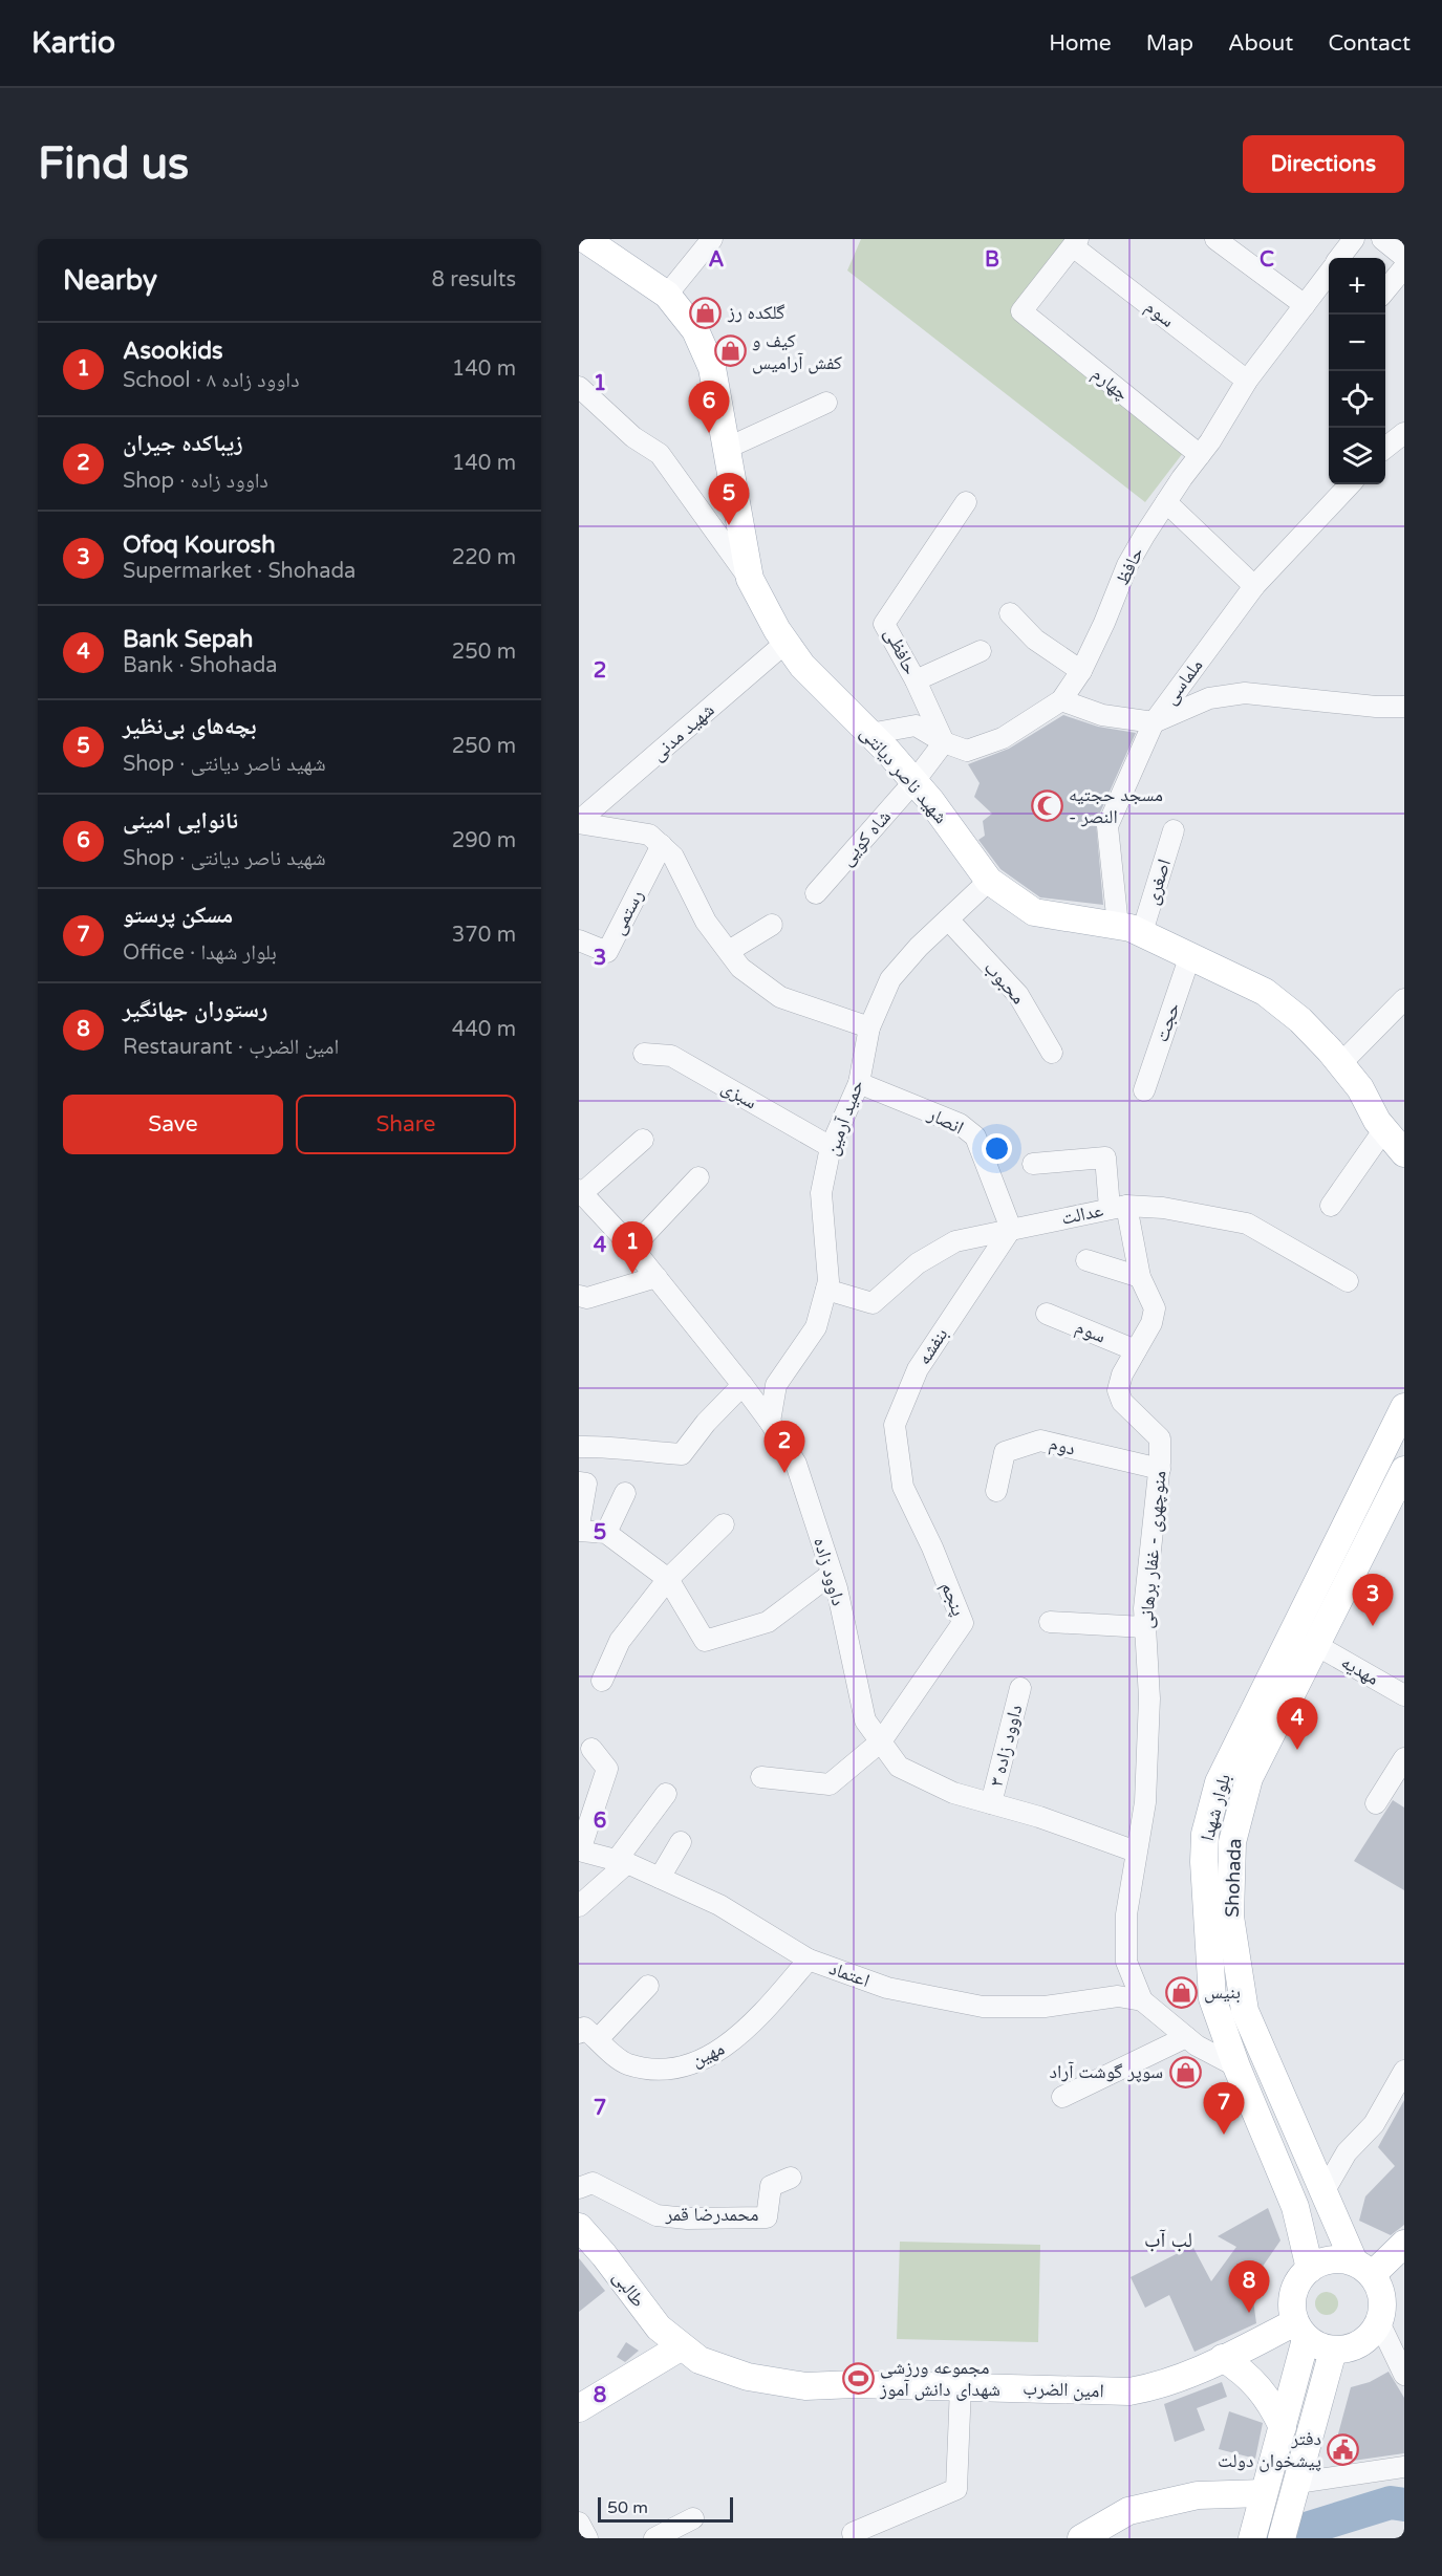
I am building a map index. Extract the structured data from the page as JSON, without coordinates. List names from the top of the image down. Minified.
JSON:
{"streets":{"main road":["شهید ناصر دیانتی","بلوار شهدا","Shohada","طالبی","امین الضرب"],"street":["سوم","چهارم","حافظ","حافظی","ملماسی","شهید مدنی","شاه کویی","اصغری","رستمی","محبوب","حجت","سبزی","حمید آرمین","انصار","عدالت","بنفشه","دوم","منوچهری - غفار برهانی","داوود زاده","پنجم","مهدیه","داوود زاده ۳","اعتماد","مهین","محمدرضا قمر"]},"crossings":[["سوم","چهارم"],["سوم","حافظ"],["سوم","منوچهری - غفار برهانی"],["چهارم","حافظ"],["حافظ","حافظی"],["حافظ","شهید ناصر دیانتی"],["حافظ","شاه کویی"],["حافظی","شاه کویی"],["ملماسی","شهید ناصر دیانتی"],["ملماسی","اصغری"],["شهید مدنی","شهید ناصر دیانتی"],["شهید ناصر دیانتی","شاه کویی"],["شهید ناصر دیانتی","اصغری"],["شهید ناصر دیانتی","حجت"],["شهید ناصر دیانتی","حمید آرمین"],["محبوب","حمید آرمین"],["سبزی","حمید آرمین"],["حمید آرمین","انصار"],["حمید آرمین","عدالت"],["حمید آرمین","داوود زاده"],["انصار","عدالت"],["انصار","بنفشه"],["عدالت","بنفشه"],["عدالت","منوچهری - غفار برهانی"],["بنفشه","پنجم"],["دوم","منوچهری - غفار برهانی"],["منوچهری - غفار برهانی","داوود زاده"],["منوچهری - غفار برهانی","اعتماد"],["داوود زاده","پنجم"],["داوود زاده","داوود زاده ۳"],["مهدیه","بلوار شهدا"],["مهدیه","Shohada"],["بلوار شهدا","Shohada"],["بلوار شهدا","امین الضرب"],["Shohada","امین الضرب"],["اعتماد","مهین"],["طالبی","امین الضرب"]],"districts":["لب آب"],"places":{"shop":["گلکده رز","کیف و‌ کفش آرامیس","بنیس","سوپر گوشت آراد"],"mosque":["مسجد حجتیه - النصر"],"sports":["مجموعه ورزشی شهدای دانش آموز"],"public building":["دفتر پیشخوان دولت"]},"scale_bar":"50 m","page":{"header":"Kartio","nav":["Home","Map","About","Contact"],"buttons":["Directions",["Save","Share"]],"title":"Find us","heading":["Nearby","8 results"],"map_buttons":["+","−"],"list":[{"mark":"1","name":"Asookids","note":"School · داوود زاده ۸","value":"140 m"},{"mark":"2","name":"زیباکده جیران","note":"Shop · داوود زاده","value":"140 m"},{"mark":"3","name":"Ofoq Kourosh","note":"Supermarket · Shohada","value":"220 m"},{"mark":"4","name":"Bank Sepah","note":"Bank · Shohada","value":"250 m"},{"mark":"5","name":"بچه‌های بی‌نظیر","note":"Shop · شهید ناصر دیانتی","value":"250 m"},{"mark":"6","name":"نانوایی امینی","note":"Shop · شهید ناصر دیانتی","value":"290 m"},{"mark":"7","name":"مسکن پرستو","note":"Office · بلوار شهدا","value":"370 m"},{"mark":"8","name":"رستوران جهانگیر","note":"Restaurant · امین الضرب","value":"440 m"}],"pins":["6","5","1","2","3","4","7","8"],"scale":"50 m"},"grid":{"columns":["A","B","C"],"rows":["1","2","3","4","5","6","7","8"]}}
